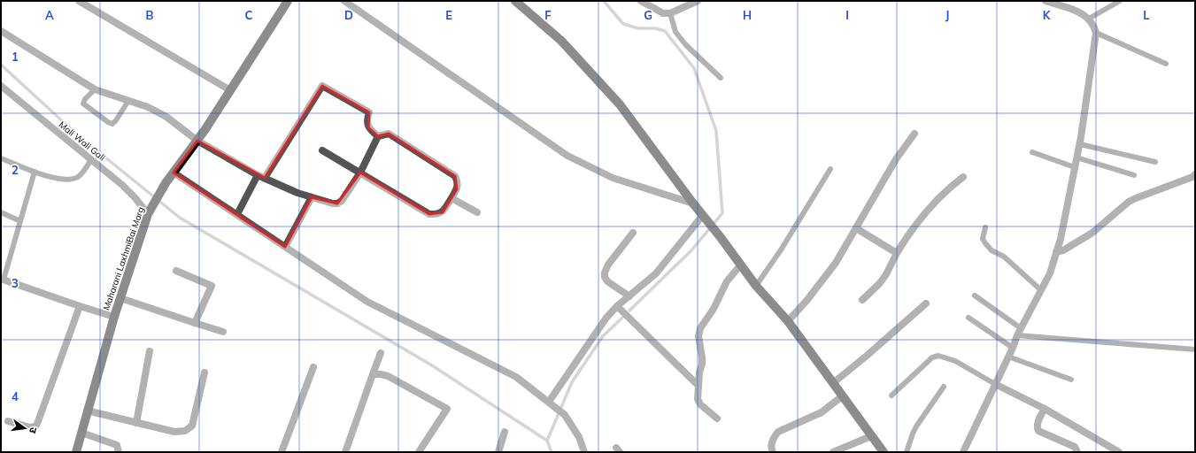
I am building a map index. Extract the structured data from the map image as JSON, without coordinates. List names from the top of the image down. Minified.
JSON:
{"streets":{"main road":["Maharani LaxhmiBai Marg"],"street":["Mali Wali Gali"]},"crossings":[["Mali Wali Gali","Maharani LaxhmiBai Marg"]],"north":"right","grid":{"columns":["A","B","C","D","E","F","G","H","I","J","K","L"],"rows":["1","2","3","4"]}}
